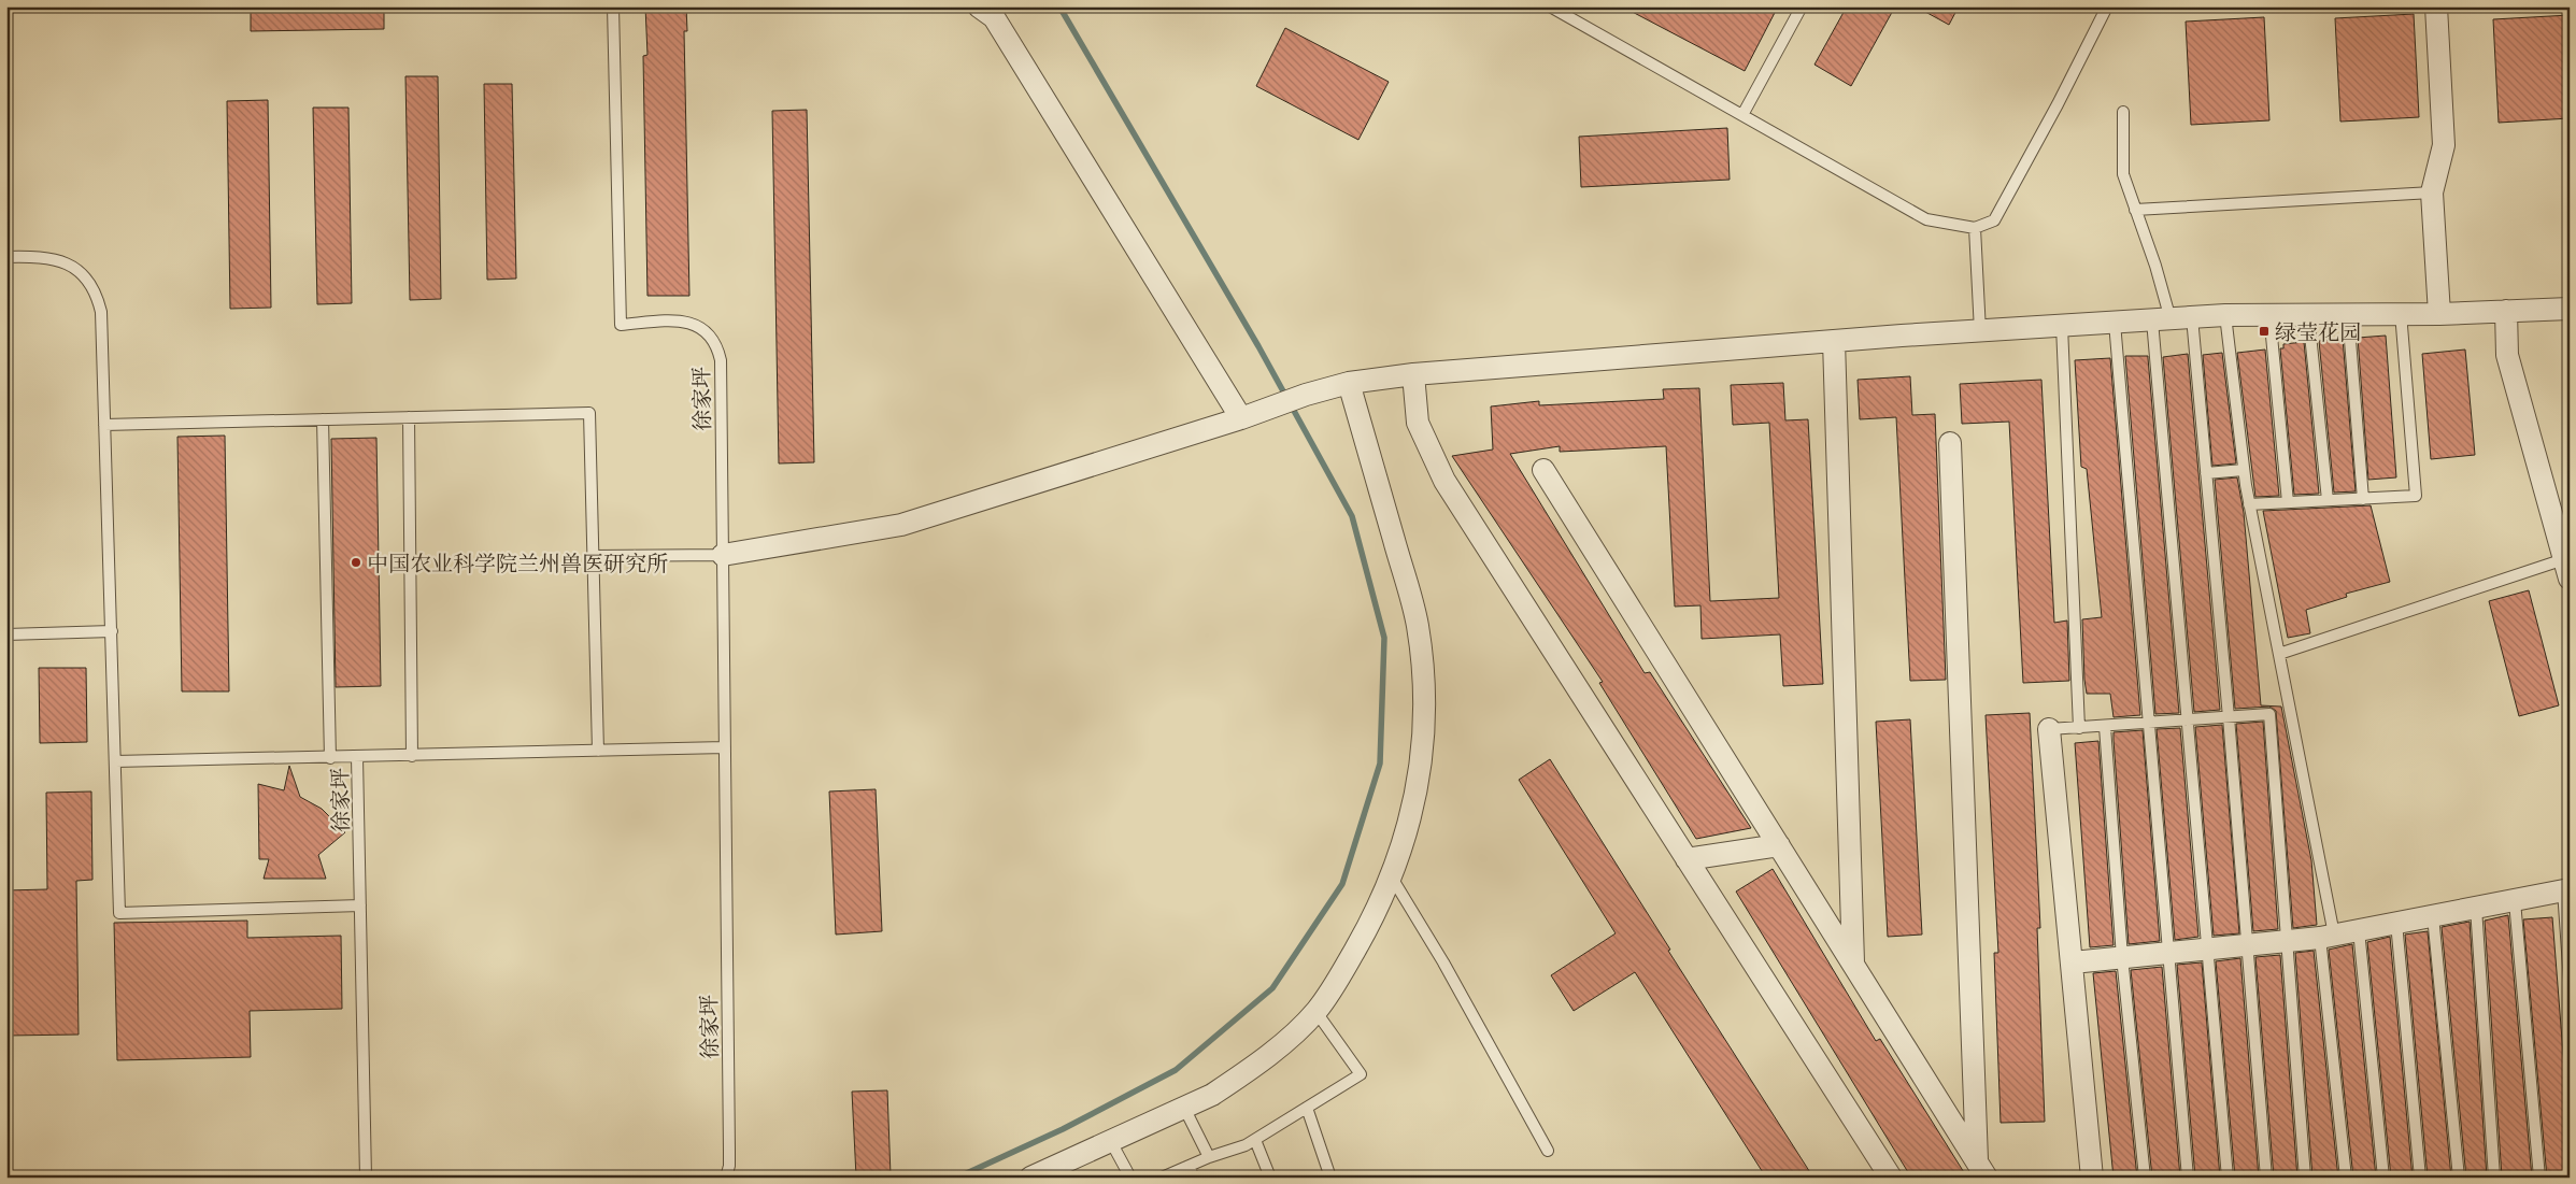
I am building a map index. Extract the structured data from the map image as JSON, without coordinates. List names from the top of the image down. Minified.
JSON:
{"streets":{"lane":["徐家坪"]},"places":{"transit":["绿莹花园"],"other":["中国农业科学院兰州兽医研究所"]}}
